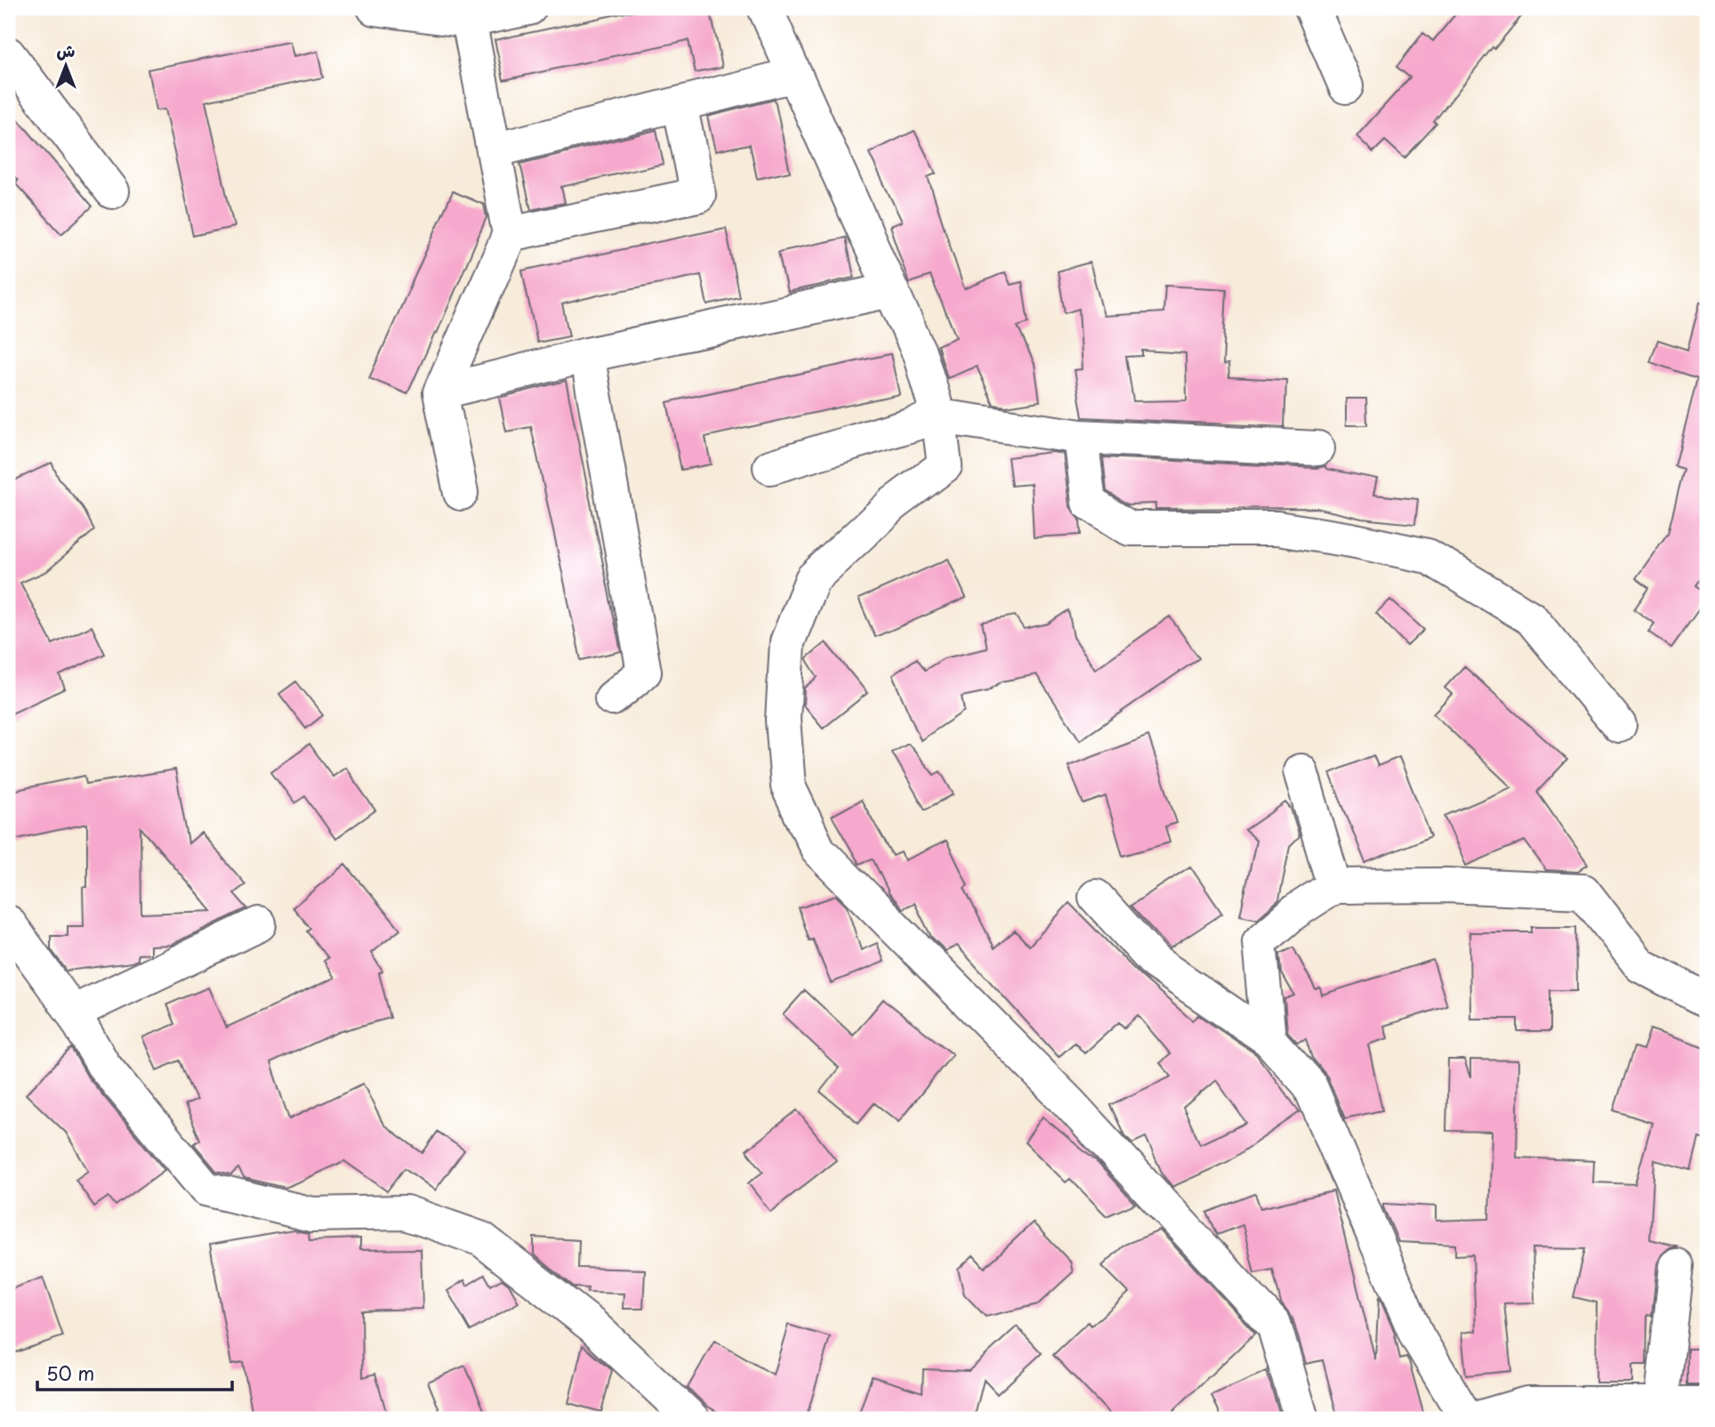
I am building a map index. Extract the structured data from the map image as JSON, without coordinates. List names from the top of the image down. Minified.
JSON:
{"scale_bar":"50 m","north":"top"}
